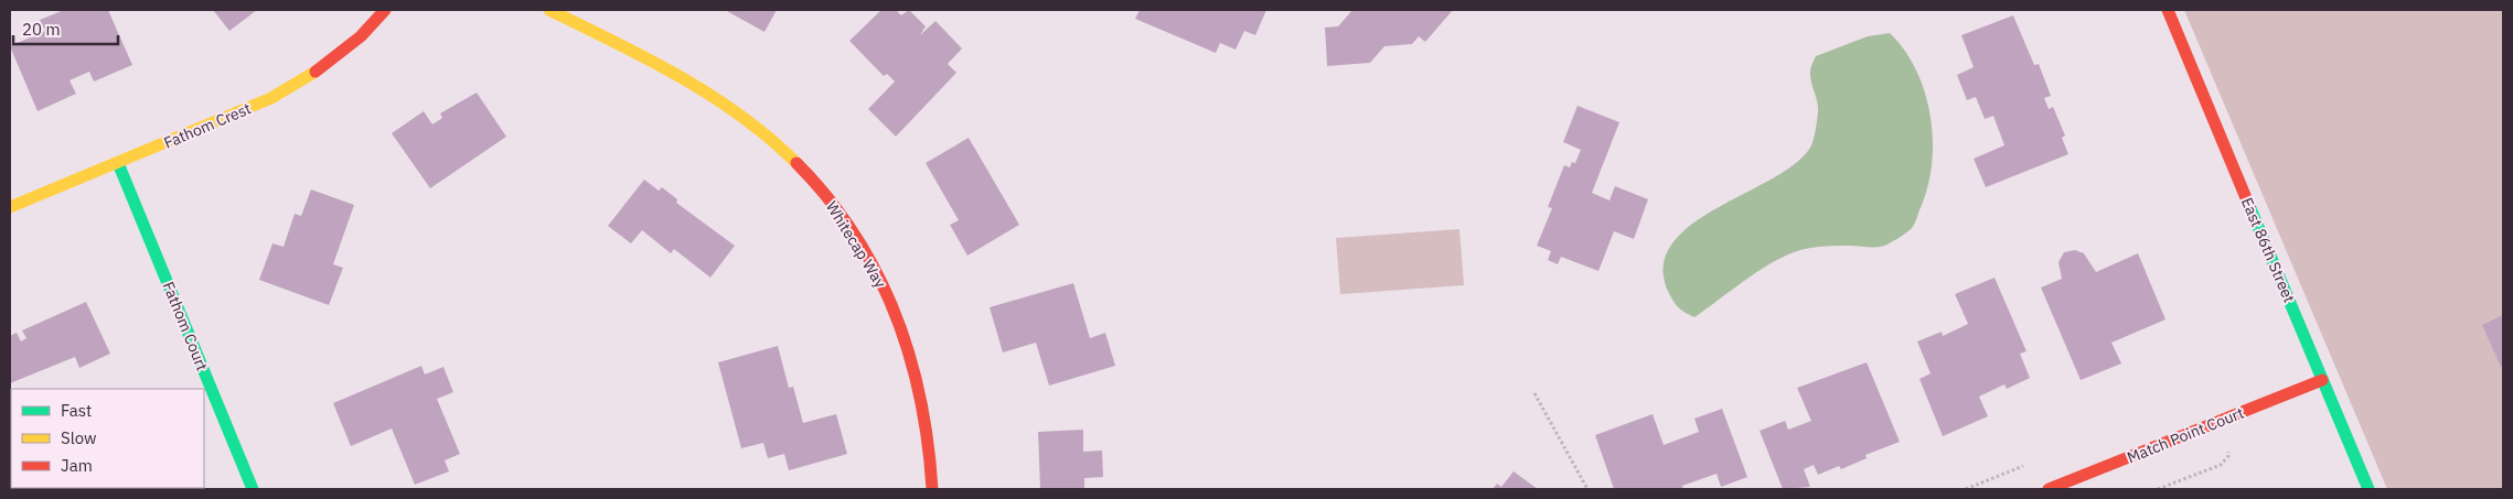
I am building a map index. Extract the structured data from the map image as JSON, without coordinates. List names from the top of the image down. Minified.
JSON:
{"streets":{"street":["Fathom Crest","Whitecap Way","East 86th Street","Fathom Court","Match Point Court"]},"crossings":[["Fathom Crest","Fathom Court"],["East 86th Street","Match Point Court"]],"legend":["Fast","Slow","Jam"],"scale_bar":"20 m"}
